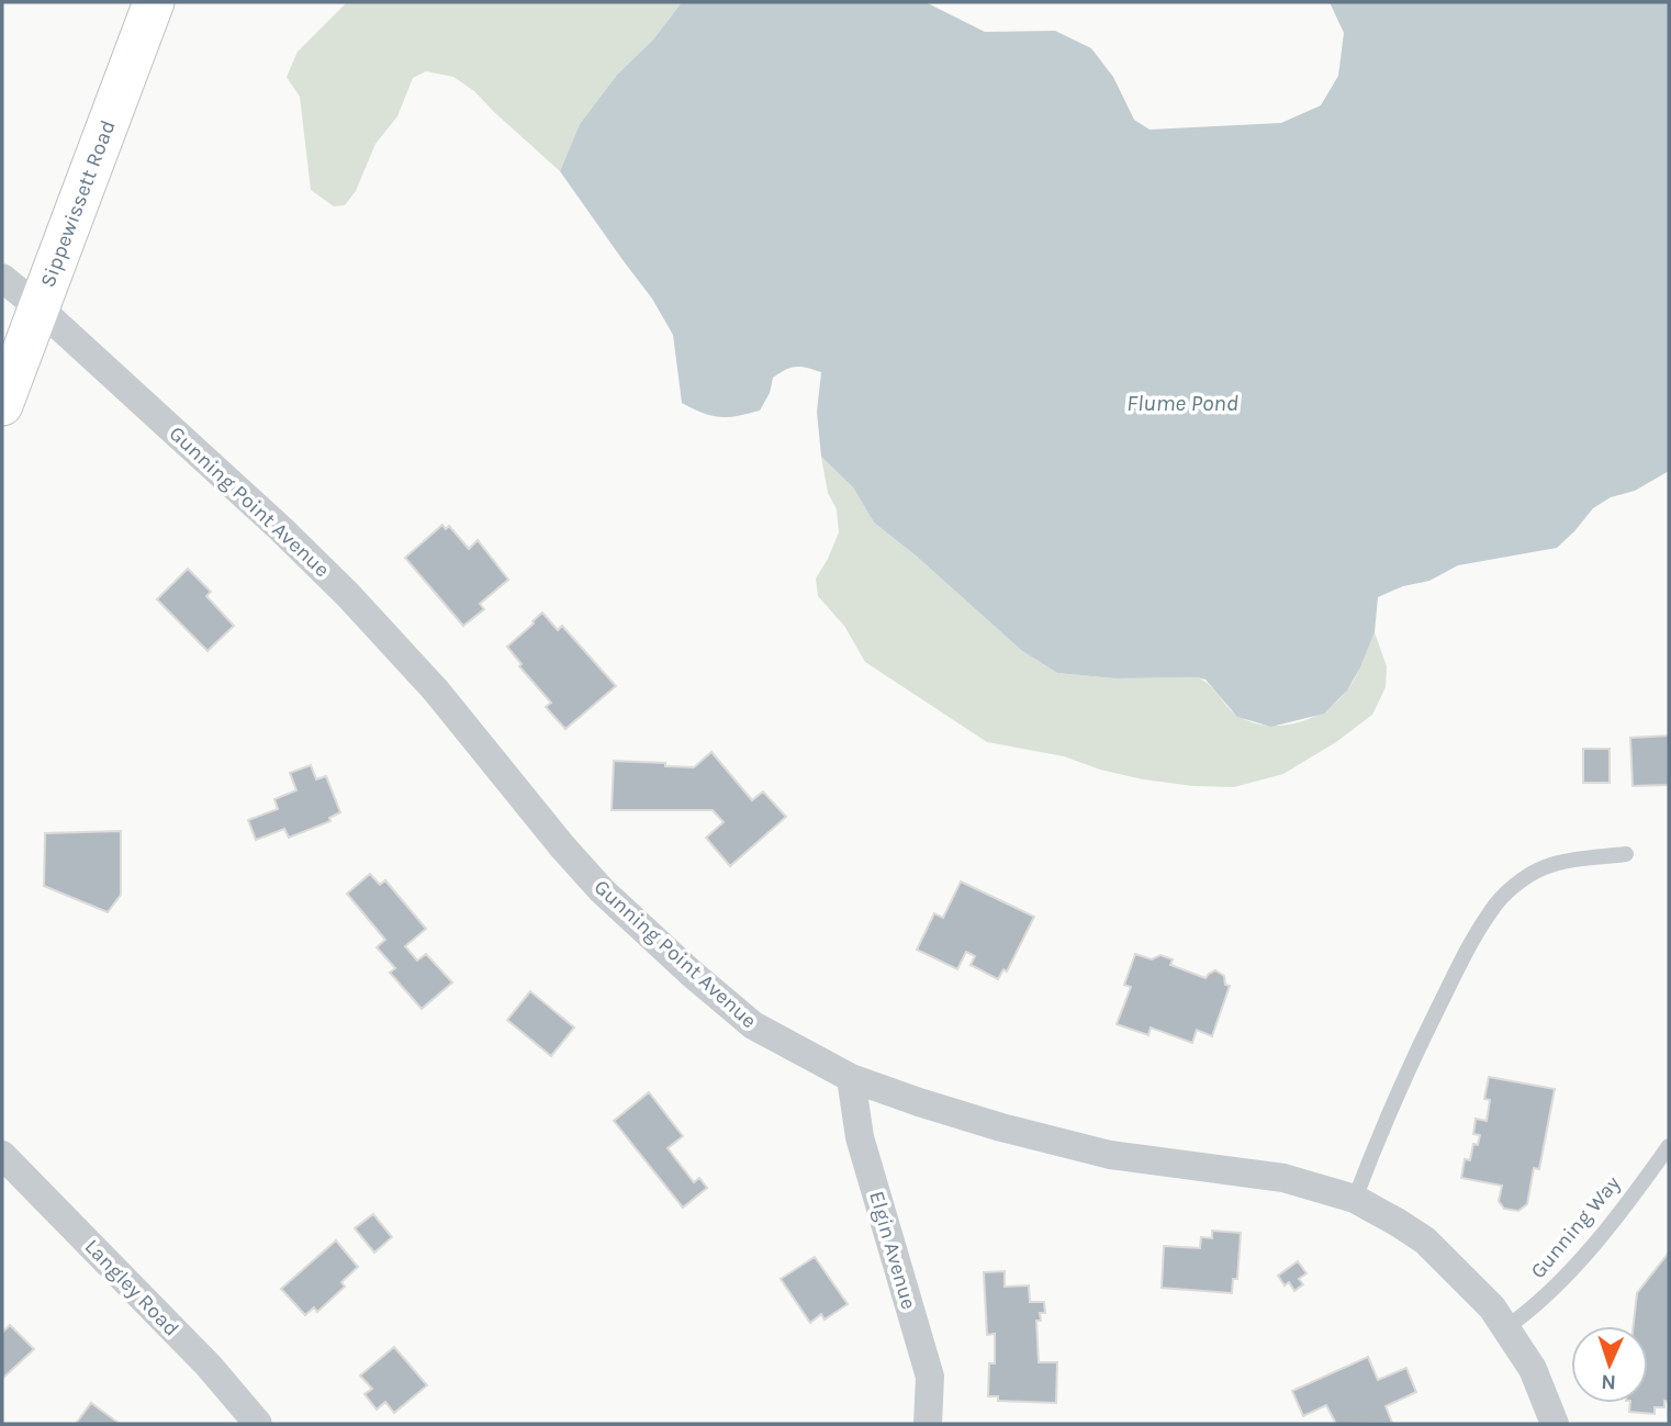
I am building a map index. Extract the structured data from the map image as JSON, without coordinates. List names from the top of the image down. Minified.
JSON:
{"streets":{"main road":["Sippewissett Road"],"street":["Gunning Point Avenue","Elgin Avenue","Langley Road"],"lane":["Gunning Way"]},"crossings":[["Sippewissett Road","Gunning Point Avenue"],["Gunning Point Avenue","Gunning Way"],["Gunning Point Avenue","Elgin Avenue"]],"water":["Flume Pond"],"north":"bottom"}
